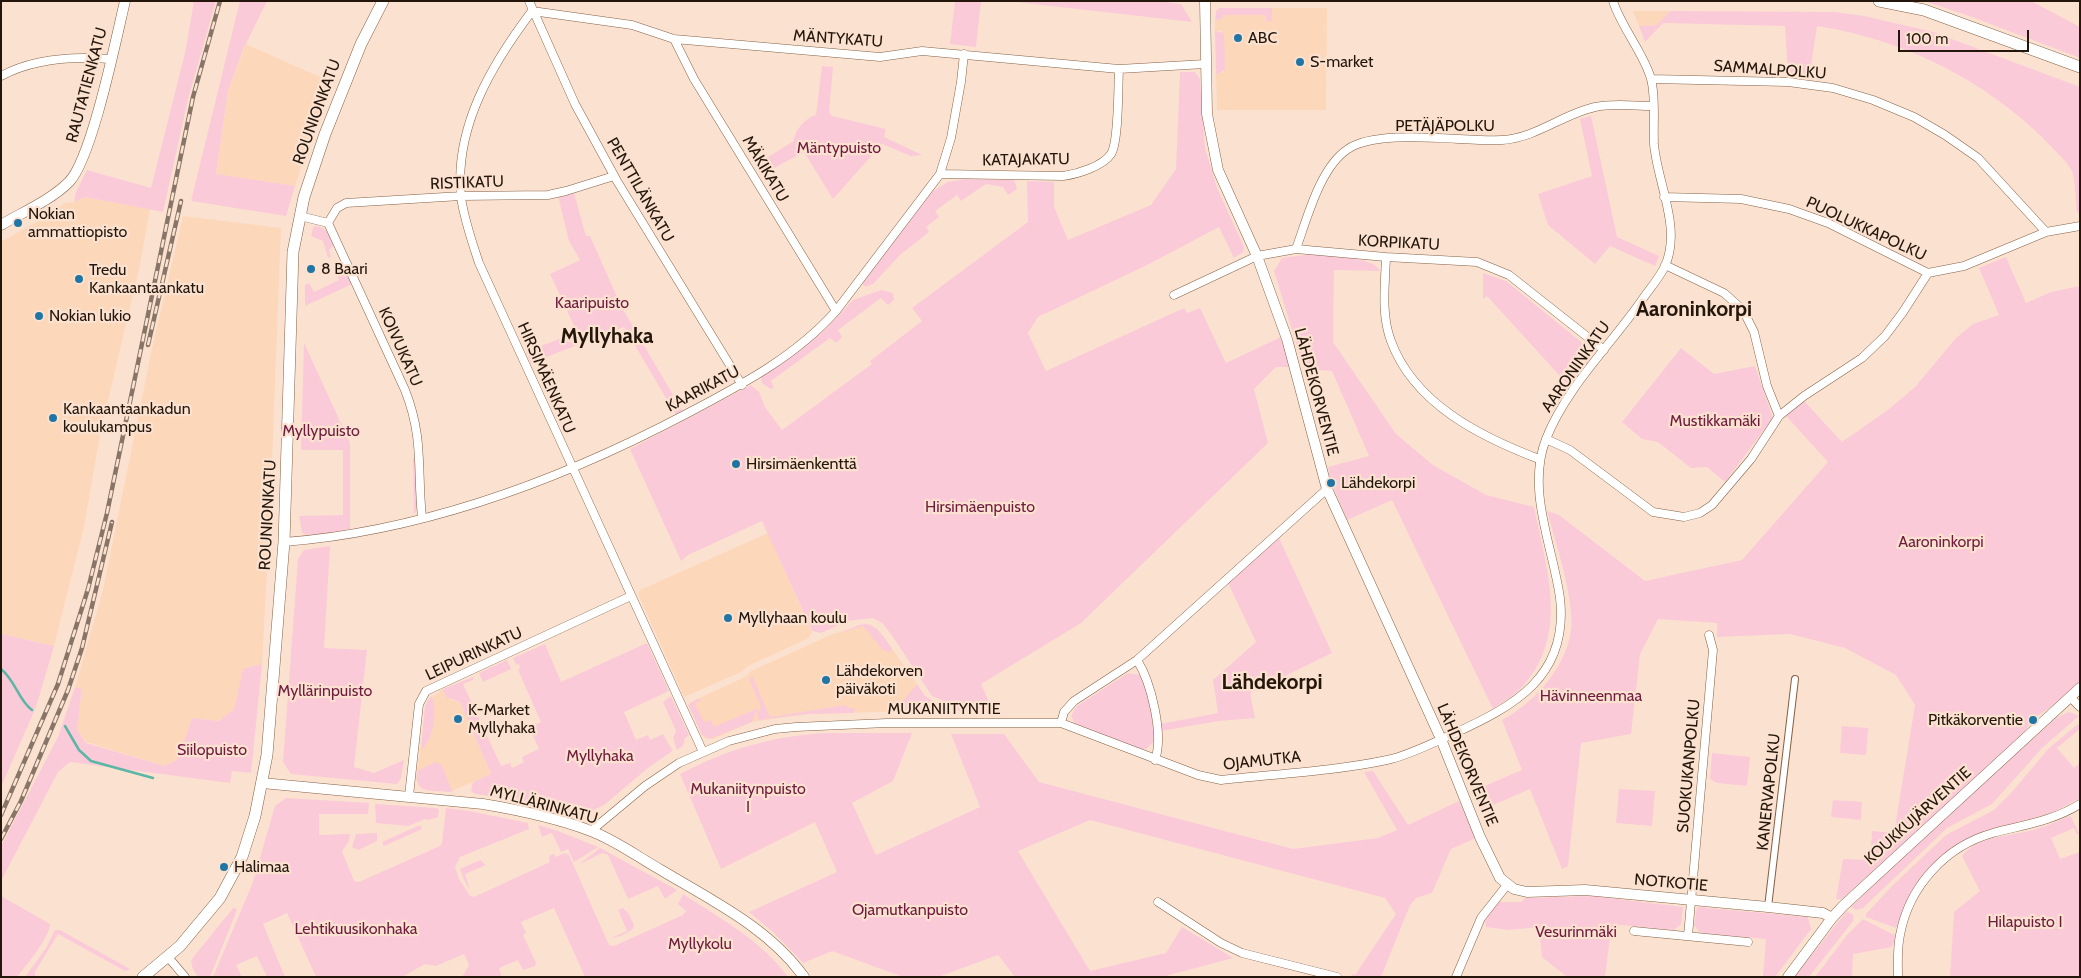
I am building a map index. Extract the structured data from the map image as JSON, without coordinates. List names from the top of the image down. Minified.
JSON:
{"streets":{"main road":["ROUNIONKATU"],"street":["MÄNTYKATU","SAMMALPOLKU","RAUTATIENKATU","PETÄJÄPOLKU","KATAJAKATU","MÄKIKATU","RISTIKATU","PENTTILÄNKATU","PUOLUKKAPOLKU","KORPIKATU","KOIVUKATU","AARONINKATU","HIRSIMÄENKATU","KAARIKATU","LÄHDEKORVENTIE","LEIPURINKATU","MUKANIITYNTIE","OJAMUTKA","SUOKUKANPOLKU","KANERVAPOLKU","MYLLÄRINKATU","KOUKKUJÄRVENTIE","NOTKOTIE"]},"crossings":[["MÄNTYKATU","KATAJAKATU"],["MÄNTYKATU","MÄKIKATU"],["MÄNTYKATU","PENTTILÄNKATU"],["MÄNTYKATU","HIRSIMÄENKATU"],["MÄNTYKATU","KAARIKATU"],["MÄNTYKATU","LÄHDEKORVENTIE"],["SAMMALPOLKU","PUOLUKKAPOLKU"],["SAMMALPOLKU","AARONINKATU"],["ROUNIONKATU","KAARIKATU"],["ROUNIONKATU","MYLLÄRINKATU"],["PETÄJÄPOLKU","KORPIKATU"],["PETÄJÄPOLKU","AARONINKATU"],["KATAJAKATU","KAARIKATU"],["MÄKIKATU","KAARIKATU"],["RISTIKATU","PENTTILÄNKATU"],["RISTIKATU","KOIVUKATU"],["RISTIKATU","HIRSIMÄENKATU"],["PENTTILÄNKATU","HIRSIMÄENKATU"],["PENTTILÄNKATU","KAARIKATU"],["PUOLUKKAPOLKU","AARONINKATU"],["KORPIKATU","AARONINKATU"],["KORPIKATU","LÄHDEKORVENTIE"],["KOIVUKATU","KAARIKATU"],["AARONINKATU","LÄHDEKORVENTIE"],["AARONINKATU","OJAMUTKA"],["HIRSIMÄENKATU","KAARIKATU"],["HIRSIMÄENKATU","LEIPURINKATU"],["HIRSIMÄENKATU","MUKANIITYNTIE"],["LÄHDEKORVENTIE","OJAMUTKA"],["LÄHDEKORVENTIE","NOTKOTIE"],["LEIPURINKATU","MYLLÄRINKATU"],["MUKANIITYNTIE","OJAMUTKA"],["MUKANIITYNTIE","MYLLÄRINKATU"],["SUOKUKANPOLKU","NOTKOTIE"],["KANERVAPOLKU","NOTKOTIE"],["KOUKKUJÄRVENTIE","NOTKOTIE"]],"districts":["Aaroninkorpi","Myllyhaka","Lähdekorpi"],"parks":["Mäntypuisto","Kaaripuisto","Mustikkamäki","Myllypuisto","Hirsimäenpuisto","Aaroninkorpi","Myllärinpuisto","Hävinneenmaa","Siilopuisto","Myllyhaka","Mukaniitynpuisto I","Ojamutkanpuisto","Hilapuisto I","Lehtikuusikonhaka","Vesurinmäki","Myllykolu"],"places":["ABC","S-market","Nokian ammattiopisto","8 Baari","Tredu Kankaantaankatu","Nokian lukio","Kankaantaankadun koulukampus","Hirsimäenkenttä","Lähdekorpi","Myllyhaan koulu","Lähdekorven päiväkoti","K-Market Myllyhaka","Pitkäkorventie","Halimaa"],"scale_bar":"100 m"}
